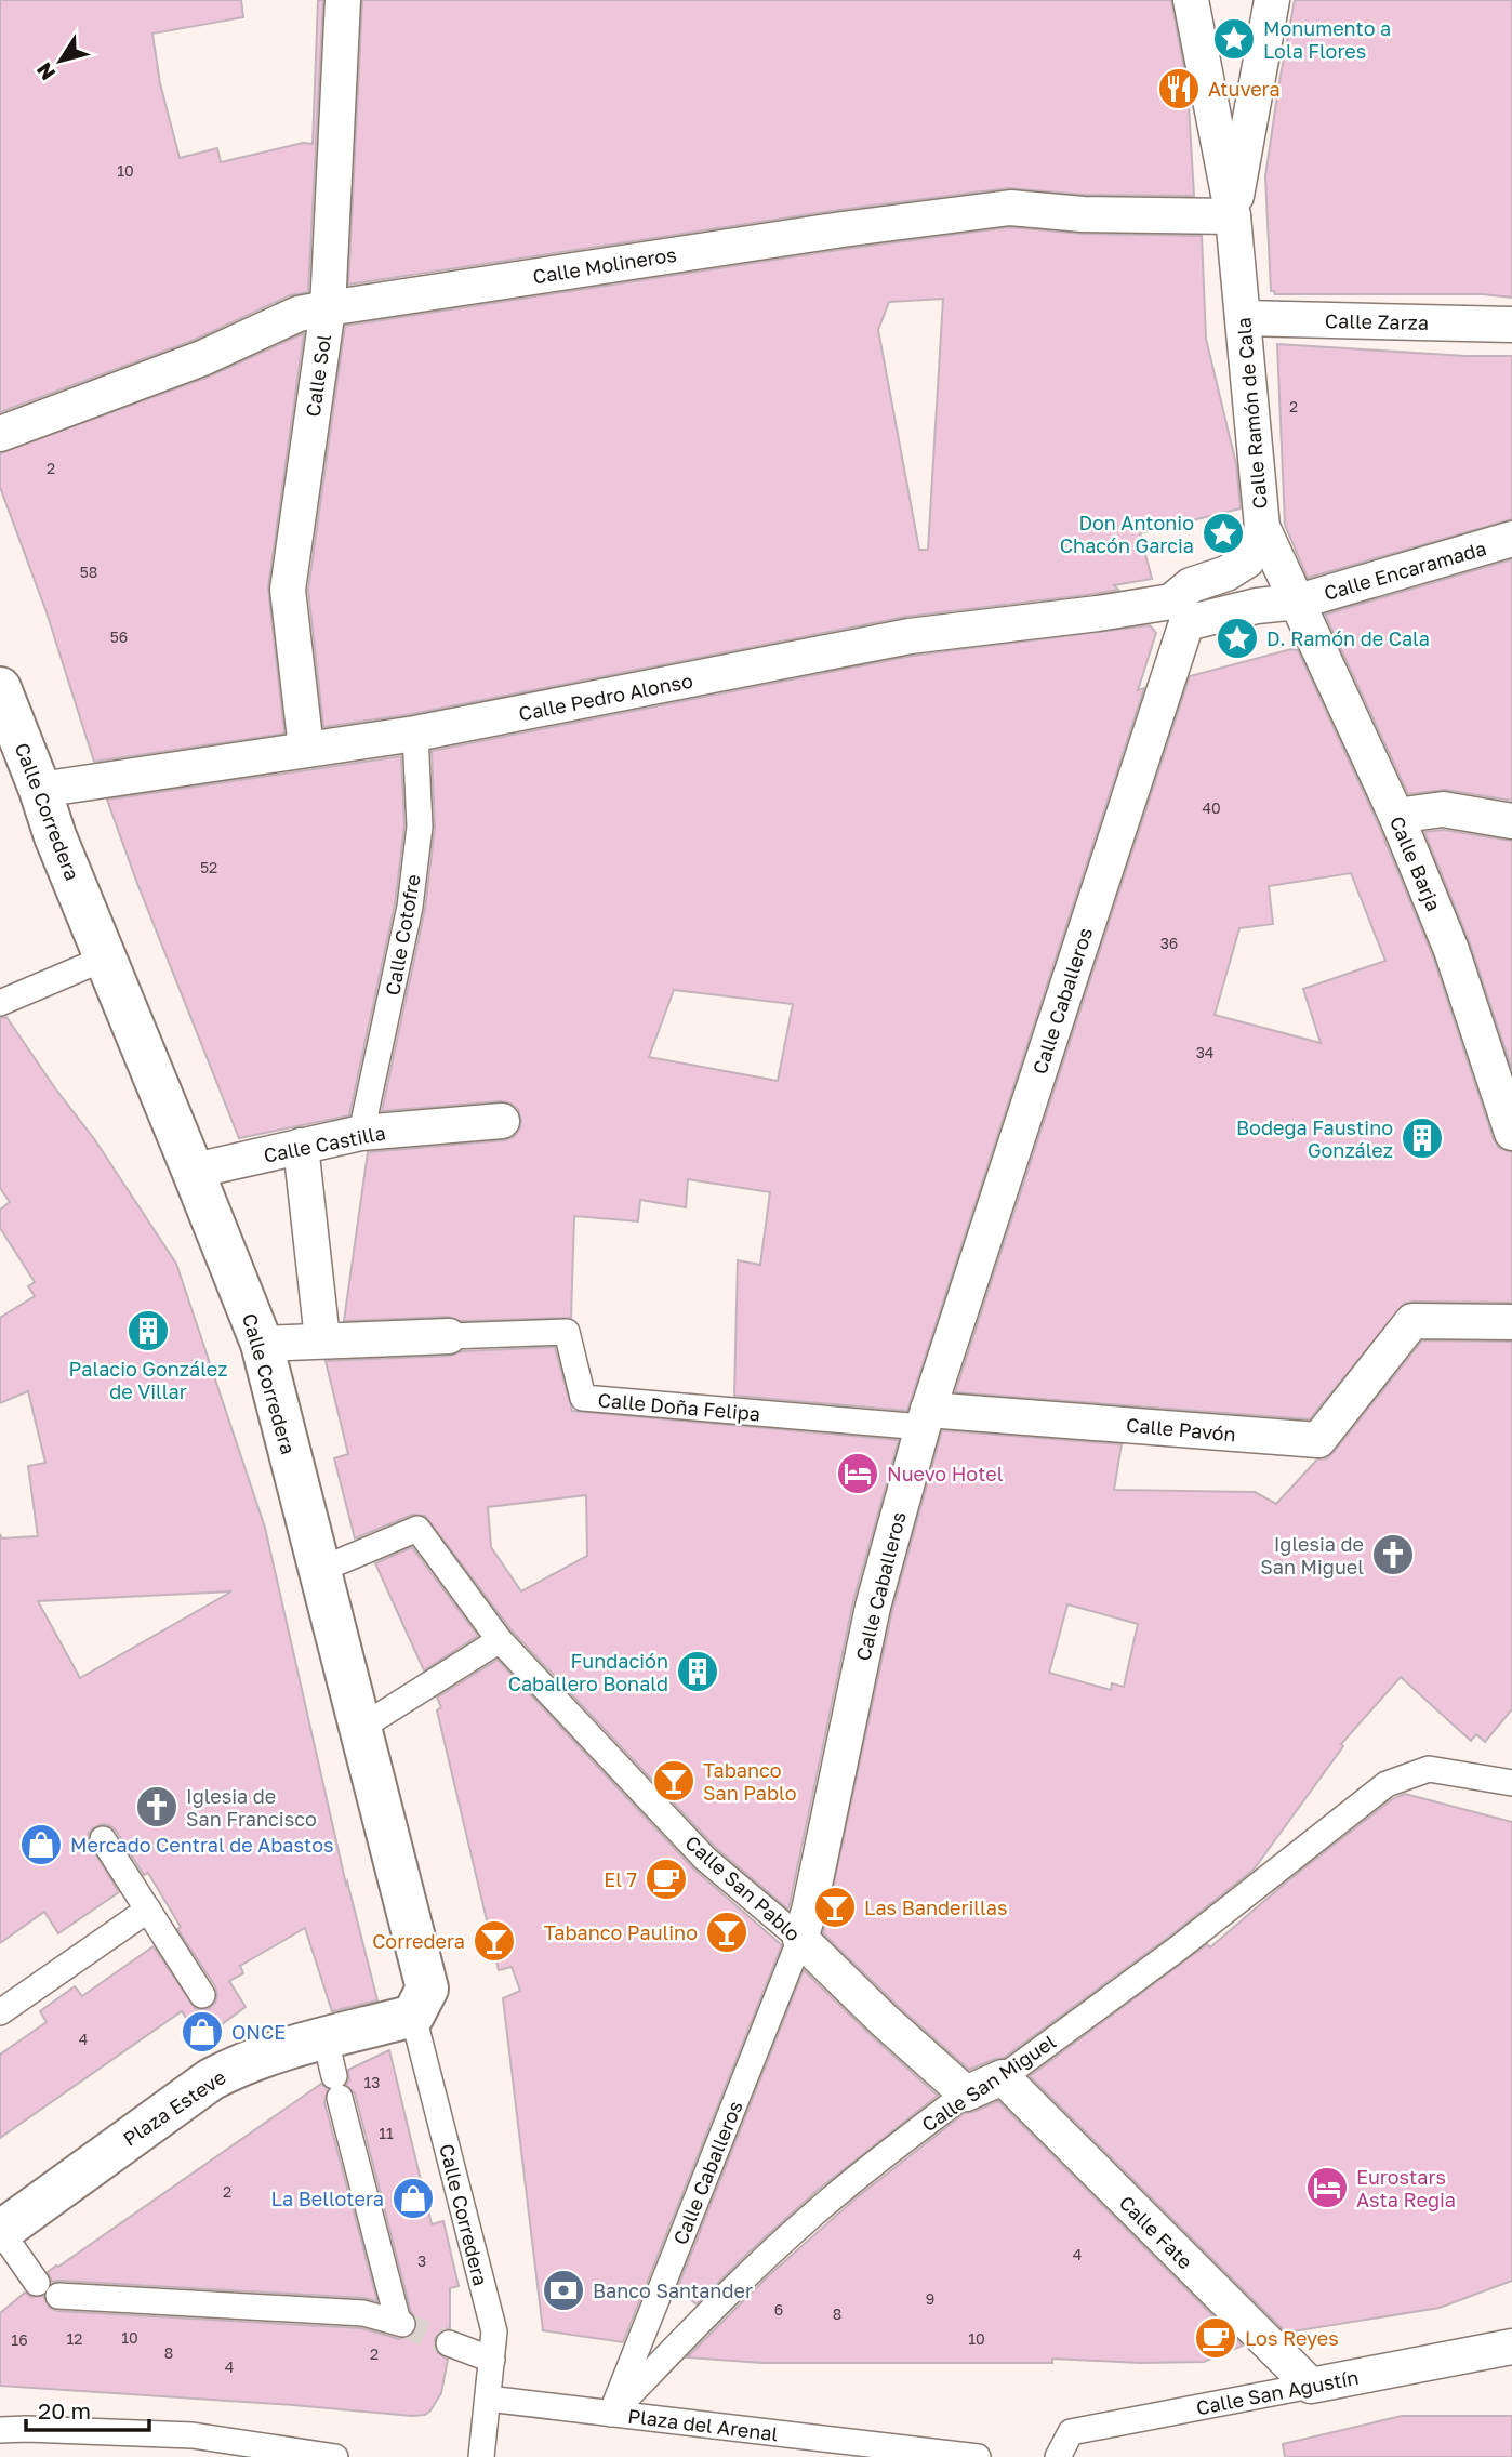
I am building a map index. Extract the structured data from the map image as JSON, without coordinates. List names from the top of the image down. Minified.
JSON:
{"streets":{"street":["Calle Molineros","Calle Zarza","Calle Sol","Calle Ramón de Cala","Calle Encaramada","Calle Pedro Alonso","Calle Corredera","Calle Barja","Calle Cotofre","Calle Caballeros","Calle Castilla","Calle Doña Felipa","Calle Pavón","Calle San Pablo","Calle San Miguel","Plaza Esteve","Calle Fate","Calle San Agustín","Plaza del Arenal"]},"crossings":[["Calle Molineros","Calle Sol"],["Calle Molineros","Calle Ramón de Cala"],["Calle Zarza","Calle Ramón de Cala"],["Calle Sol","Calle Pedro Alonso"],["Calle Ramón de Cala","Calle Encaramada"],["Calle Ramón de Cala","Calle Barja"],["Calle Encaramada","Calle Pedro Alonso"],["Calle Encaramada","Calle Barja"],["Calle Encaramada","Calle Caballeros"],["Calle Pedro Alonso","Calle Corredera"],["Calle Pedro Alonso","Calle Cotofre"],["Calle Pedro Alonso","Calle Caballeros"],["Calle Corredera","Calle Castilla"],["Calle Corredera","Calle Doña Felipa"],["Calle Corredera","Plaza Esteve"],["Calle Corredera","Plaza del Arenal"],["Calle Cotofre","Calle Castilla"],["Calle Caballeros","Calle Doña Felipa"],["Calle Caballeros","Calle Pavón"],["Calle Caballeros","Calle San Pablo"],["Calle Caballeros","Calle San Miguel"],["Calle Caballeros","Plaza del Arenal"],["Calle Doña Felipa","Calle Pavón"],["Calle San Pablo","Calle San Miguel"],["Calle San Miguel","Calle Fate"],["Calle San Miguel","Plaza del Arenal"],["Calle Fate","Calle San Agustín"]],"places":{"place":["Monumento a Lola Flores","Don Antonio Chacón Garcia","D. Ramón de Cala"],"restaurant":["Atuvera"],"building":["Bodega Faustino González","Palacio González de Villar","Fundación Caballero Bonald"],"hotel":["Nuevo Hotel","Eurostars Asta Regia"],"church":["Iglesia de San Miguel","Iglesia de San Francisco"],"bar":["Tabanco San Pablo","Las Banderillas","Tabanco Paulino","Corredera"],"shop":["Mercado Central de Abastos","ONCE","La Bellotera"],"cafe":["El 7","Los Reyes"],"bank":["Banco Santander"]},"house_numbers":["10","2","2","58","56","40","52","36","34","4","13","11","2","4","3","9","6","8","10","12","10","16","8","2","4"],"scale_bar":"20 m","north":"bottom left"}
